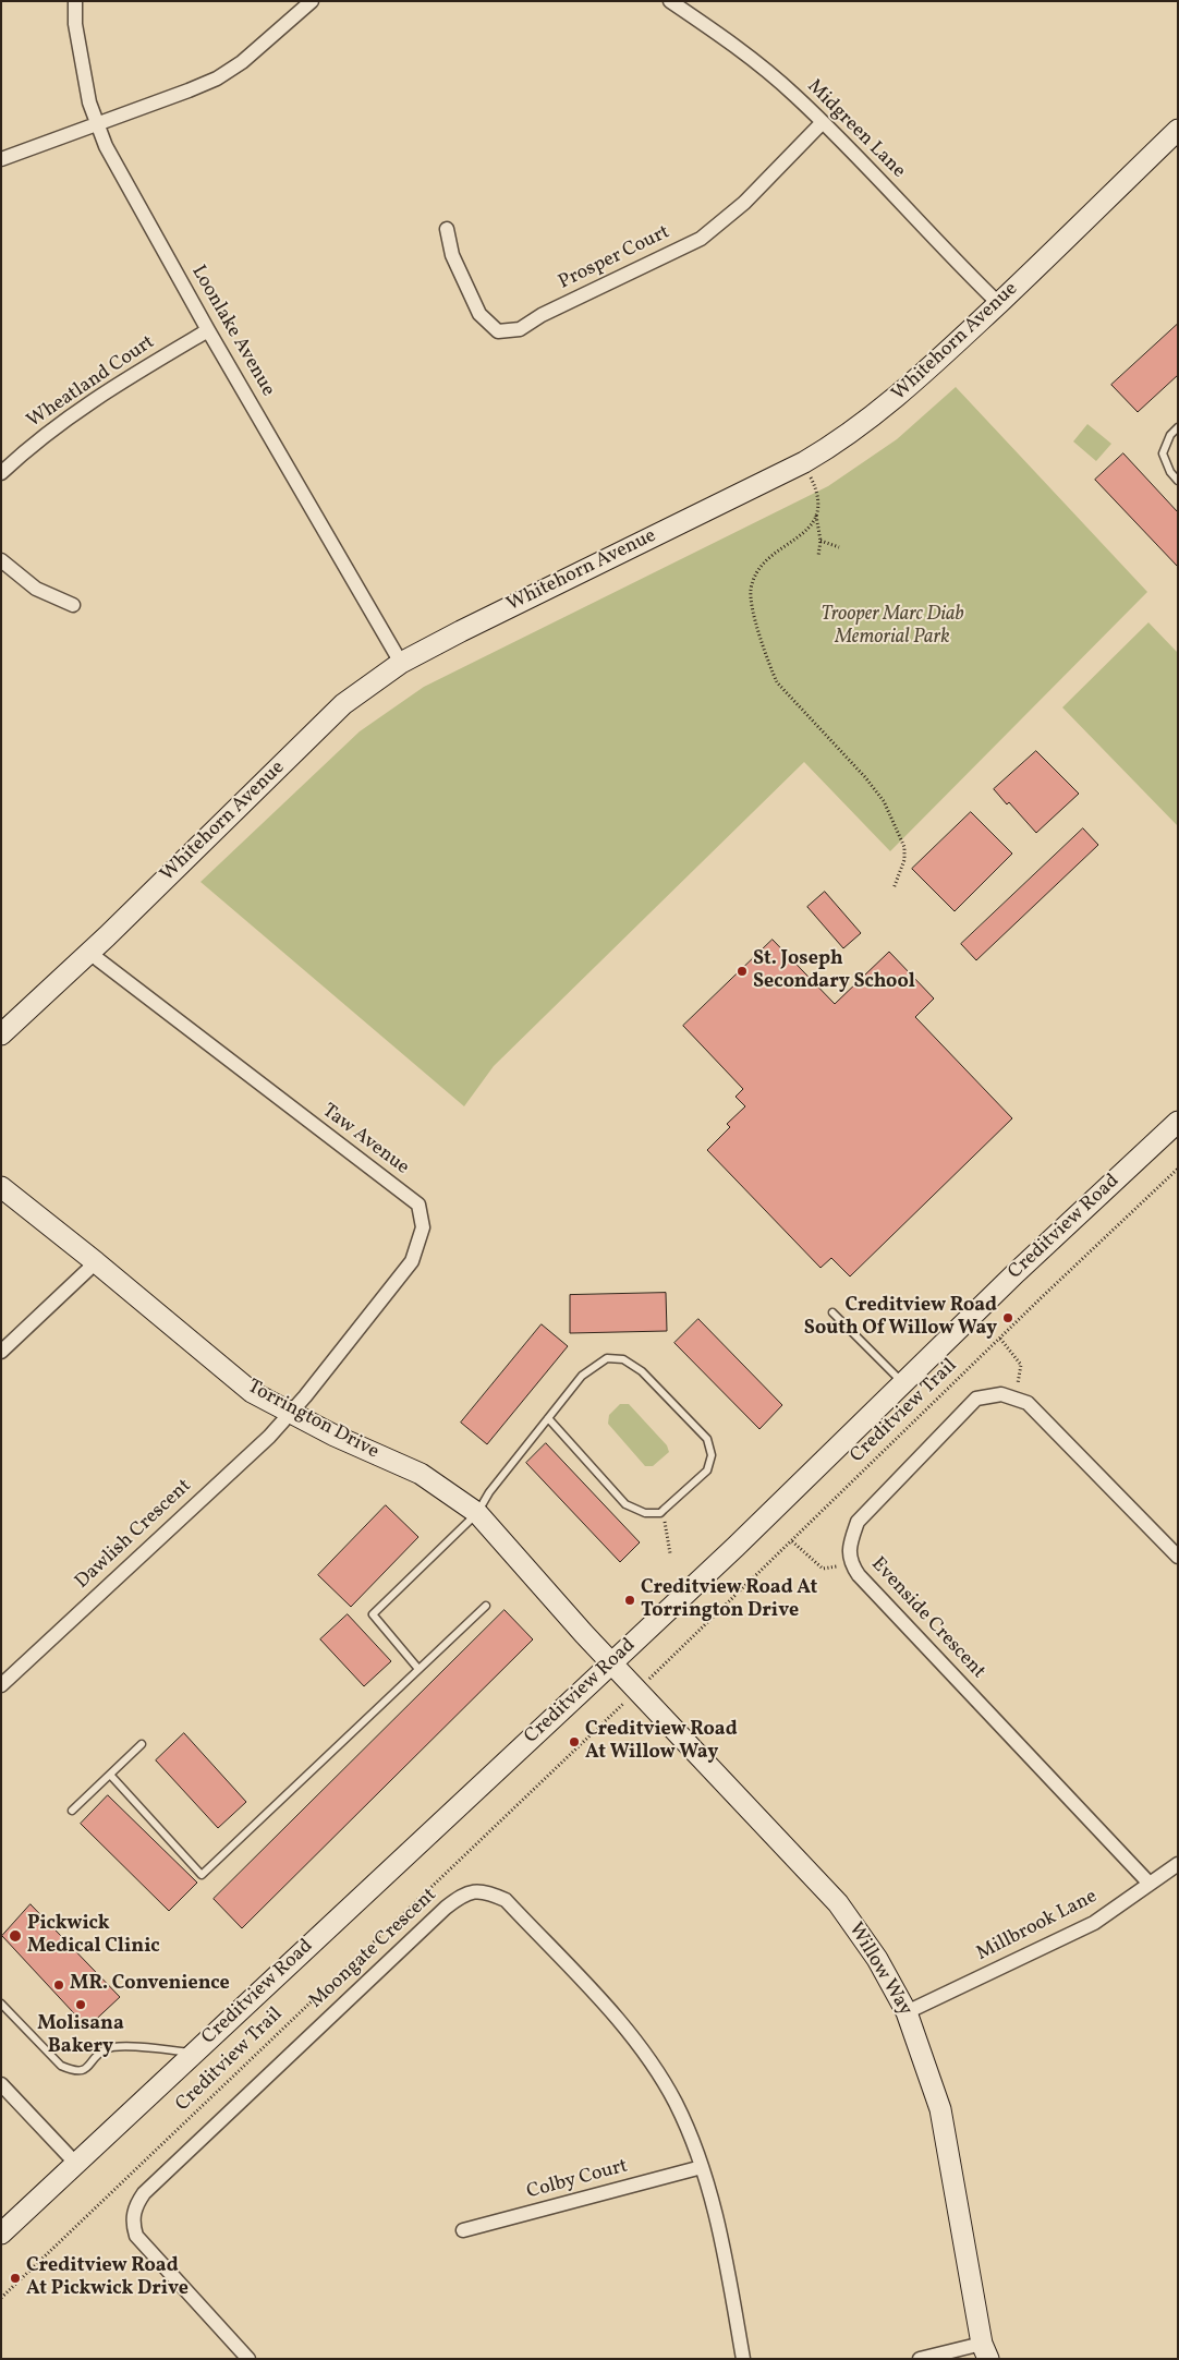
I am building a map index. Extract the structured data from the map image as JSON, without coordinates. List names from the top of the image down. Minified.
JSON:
{"streets":{"street":["Midgreen Lane","Prosper Court","Loonlake Avenue","Whitehorn Avenue","Wheatland Court","Taw Avenue","Creditview Road","Torrington Drive","Dawlish Crescent","Evenside Crescent","Millbrook Lane","Moongate Crescent","Willow Way","Colby Court"],"path":["Creditview Trail"]},"crossings":[["Midgreen Lane","Prosper Court"],["Midgreen Lane","Whitehorn Avenue"],["Loonlake Avenue","Whitehorn Avenue"],["Loonlake Avenue","Wheatland Court"],["Whitehorn Avenue","Taw Avenue"],["Taw Avenue","Torrington Drive"],["Taw Avenue","Dawlish Crescent"],["Creditview Road","Torrington Drive"],["Creditview Road","Willow Way"],["Torrington Drive","Dawlish Crescent"],["Torrington Drive","Willow Way"],["Evenside Crescent","Millbrook Lane"],["Millbrook Lane","Willow Way"],["Moongate Crescent","Colby Court"]],"parks":["Trooper Marc Diab Memorial Park"],"places":["St. Joseph Secondary School","Creditview Road South Of Willow Way","Creditview Road At Torrington Drive","Creditview Road At Willow Way","Pickwick Medical Clinic","MR. Convenience","Molisana Bakery","Creditview Road At Pickwick Drive"]}
